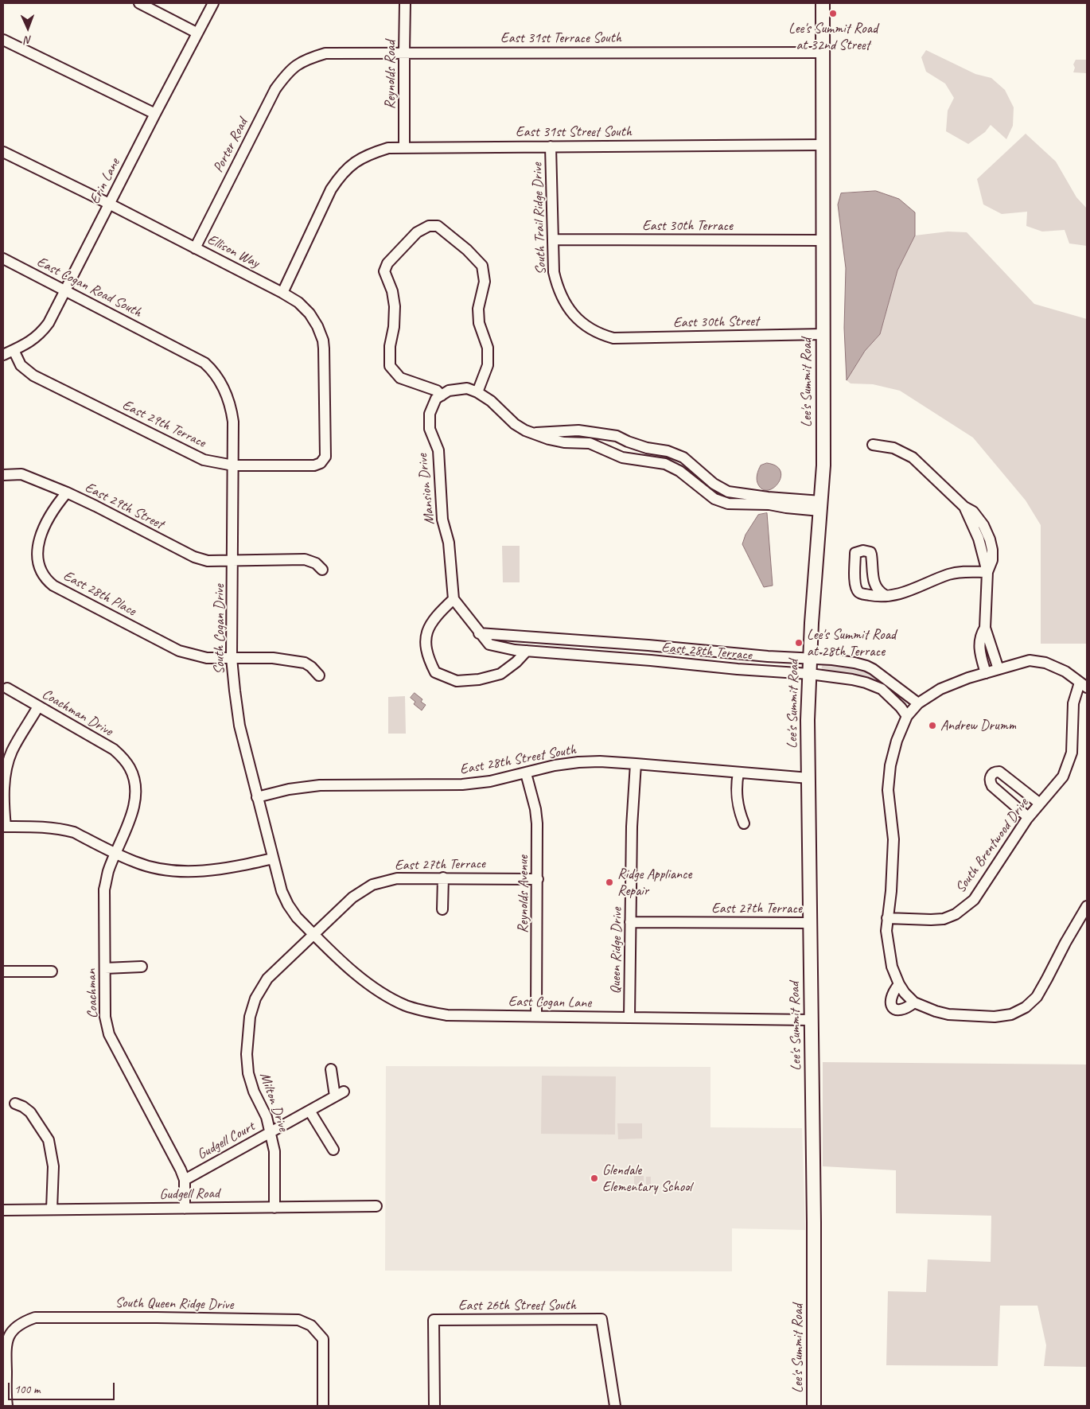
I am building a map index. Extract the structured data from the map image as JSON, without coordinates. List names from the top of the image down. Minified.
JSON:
{"streets":{"main road":["Lee's Summit Road"],"street":["East 31st Terrace South","Reynolds Road","East 31st Street South","Porter Road","Erin Lane","South Trail Ridge Drive","East 30th Terrace","Ellison Way","East Cogan Road South","East 30th Street","East 29th Terrace","Mansion Drive","East 29th Street","East 28th Place","South Cogan Drive","East 28th Terrace","Coachman Drive","East 28th Street South","South Brentwood Drive","East 27th Terrace","Reynolds Avenue","Queen Ridge Drive","Coachman","East Cogan Lane","Milton Drive","Gudgell Court","Gudgell Road","South Queen Ridge Drive","East 26th Street South"]},"crossings":[["East 31st Terrace South","Reynolds Road"],["East 31st Terrace South","Porter Road"],["East 31st Terrace South","Lee's Summit Road"],["Reynolds Road","East 31st Street South"],["East 31st Street South","South Trail Ridge Drive"],["East 31st Street South","Ellison Way"],["East 31st Street South","Lee's Summit Road"],["Porter Road","Ellison Way"],["Erin Lane","Ellison Way"],["Erin Lane","East Cogan Road South"],["Erin Lane","East 29th Terrace"],["South Trail Ridge Drive","East 30th Terrace"],["South Trail Ridge Drive","East 30th Street"],["East 30th Terrace","Lee's Summit Road"],["Ellison Way","East 29th Terrace"],["East Cogan Road South","South Cogan Drive"],["East 30th Street","Lee's Summit Road"],["Lee's Summit Road","East 28th Terrace"],["Lee's Summit Road","East 28th Street South"],["Lee's Summit Road","East 27th Terrace"],["Lee's Summit Road","East Cogan Lane"],["East 29th Terrace","South Cogan Drive"],["Mansion Drive","East 28th Terrace"],["East 29th Street","East 28th Place"],["East 29th Street","South Cogan Drive"],["East 28th Place","South Cogan Drive"],["South Cogan Drive","East 28th Street South"],["South Cogan Drive","East 27th Terrace"],["South Cogan Drive","East Cogan Lane"],["South Cogan Drive","Milton Drive"],["Coachman Drive","Coachman"],["East 28th Street South","Reynolds Avenue"],["East 28th Street South","Queen Ridge Drive"],["East 27th Terrace","Reynolds Avenue"],["East 27th Terrace","Queen Ridge Drive"],["East 27th Terrace","East Cogan Lane"],["East 27th Terrace","Milton Drive"],["Reynolds Avenue","East Cogan Lane"],["Queen Ridge Drive","East Cogan Lane"],["Coachman","Gudgell Court"],["Coachman","Gudgell Road"],["East Cogan Lane","Milton Drive"],["Milton Drive","Gudgell Court"],["Milton Drive","Gudgell Road"]],"places":["Lee's Summit Road at 32nd Street","Lee's Summit Road at 28th Terrace","Andrew Drumm","Ridge Appliance Repair","Glendale Elementary School"],"scale_bar":"100 m","north":"bottom"}
